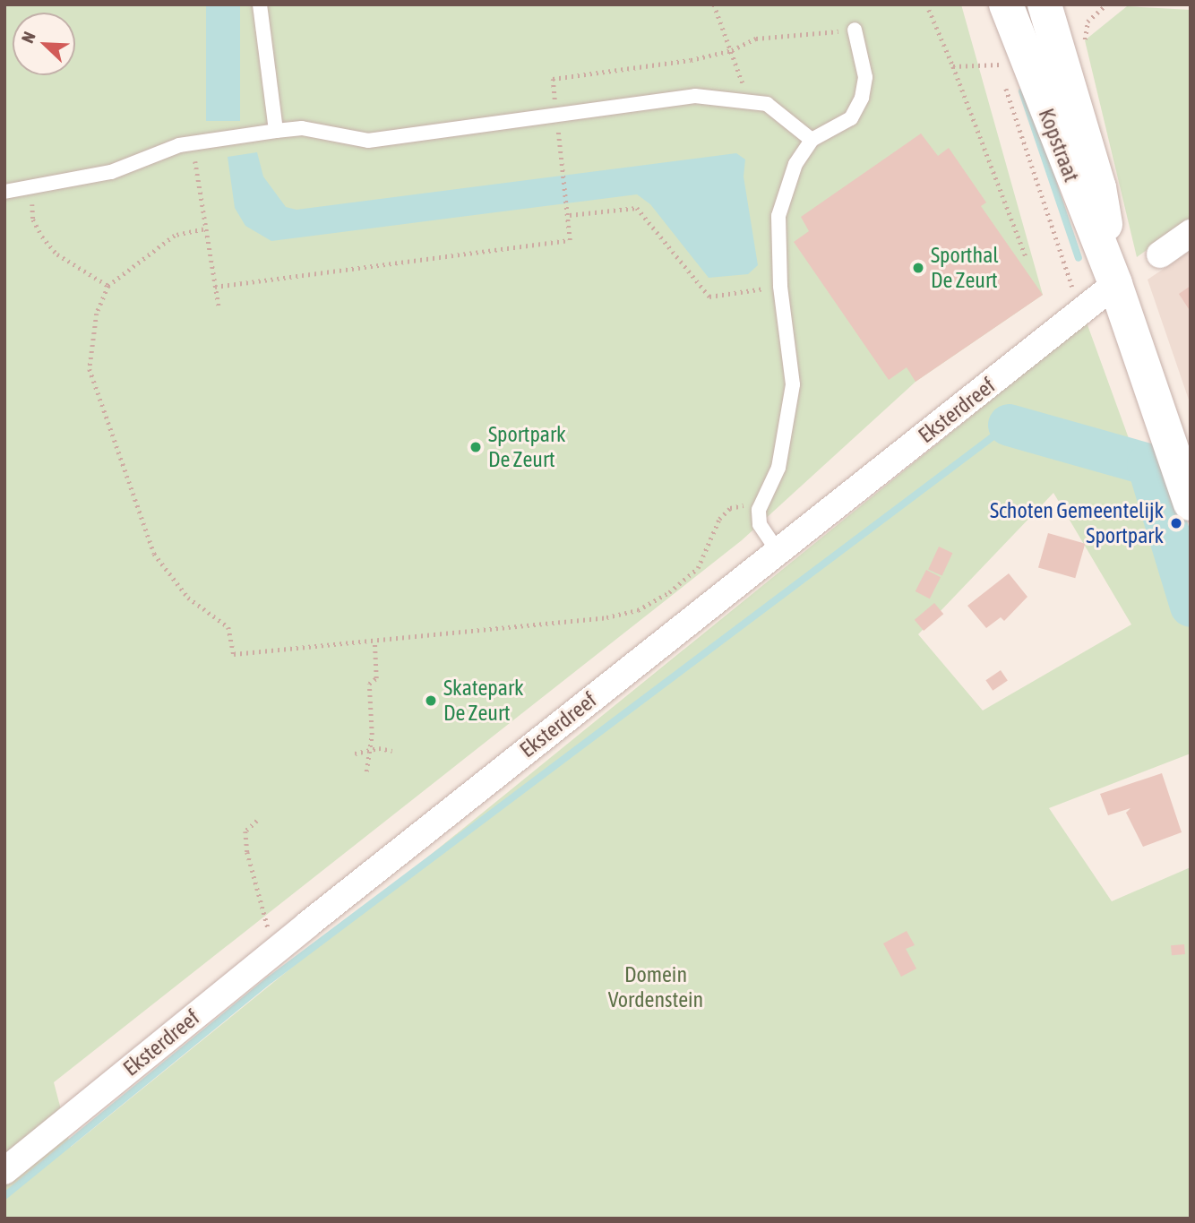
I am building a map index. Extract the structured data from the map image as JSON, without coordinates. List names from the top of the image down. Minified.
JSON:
{"streets":{"main road":["Kopstraat"],"street":["Eksterdreef"]},"crossings":[["Kopstraat","Eksterdreef"]],"parks":["Domein Vordenstein"],"places":["Sporthal De Zeurt","Sportpark De Zeurt","Schoten Gemeentelijk Sportpark","Skatepark De Zeurt"],"north":"top left"}
